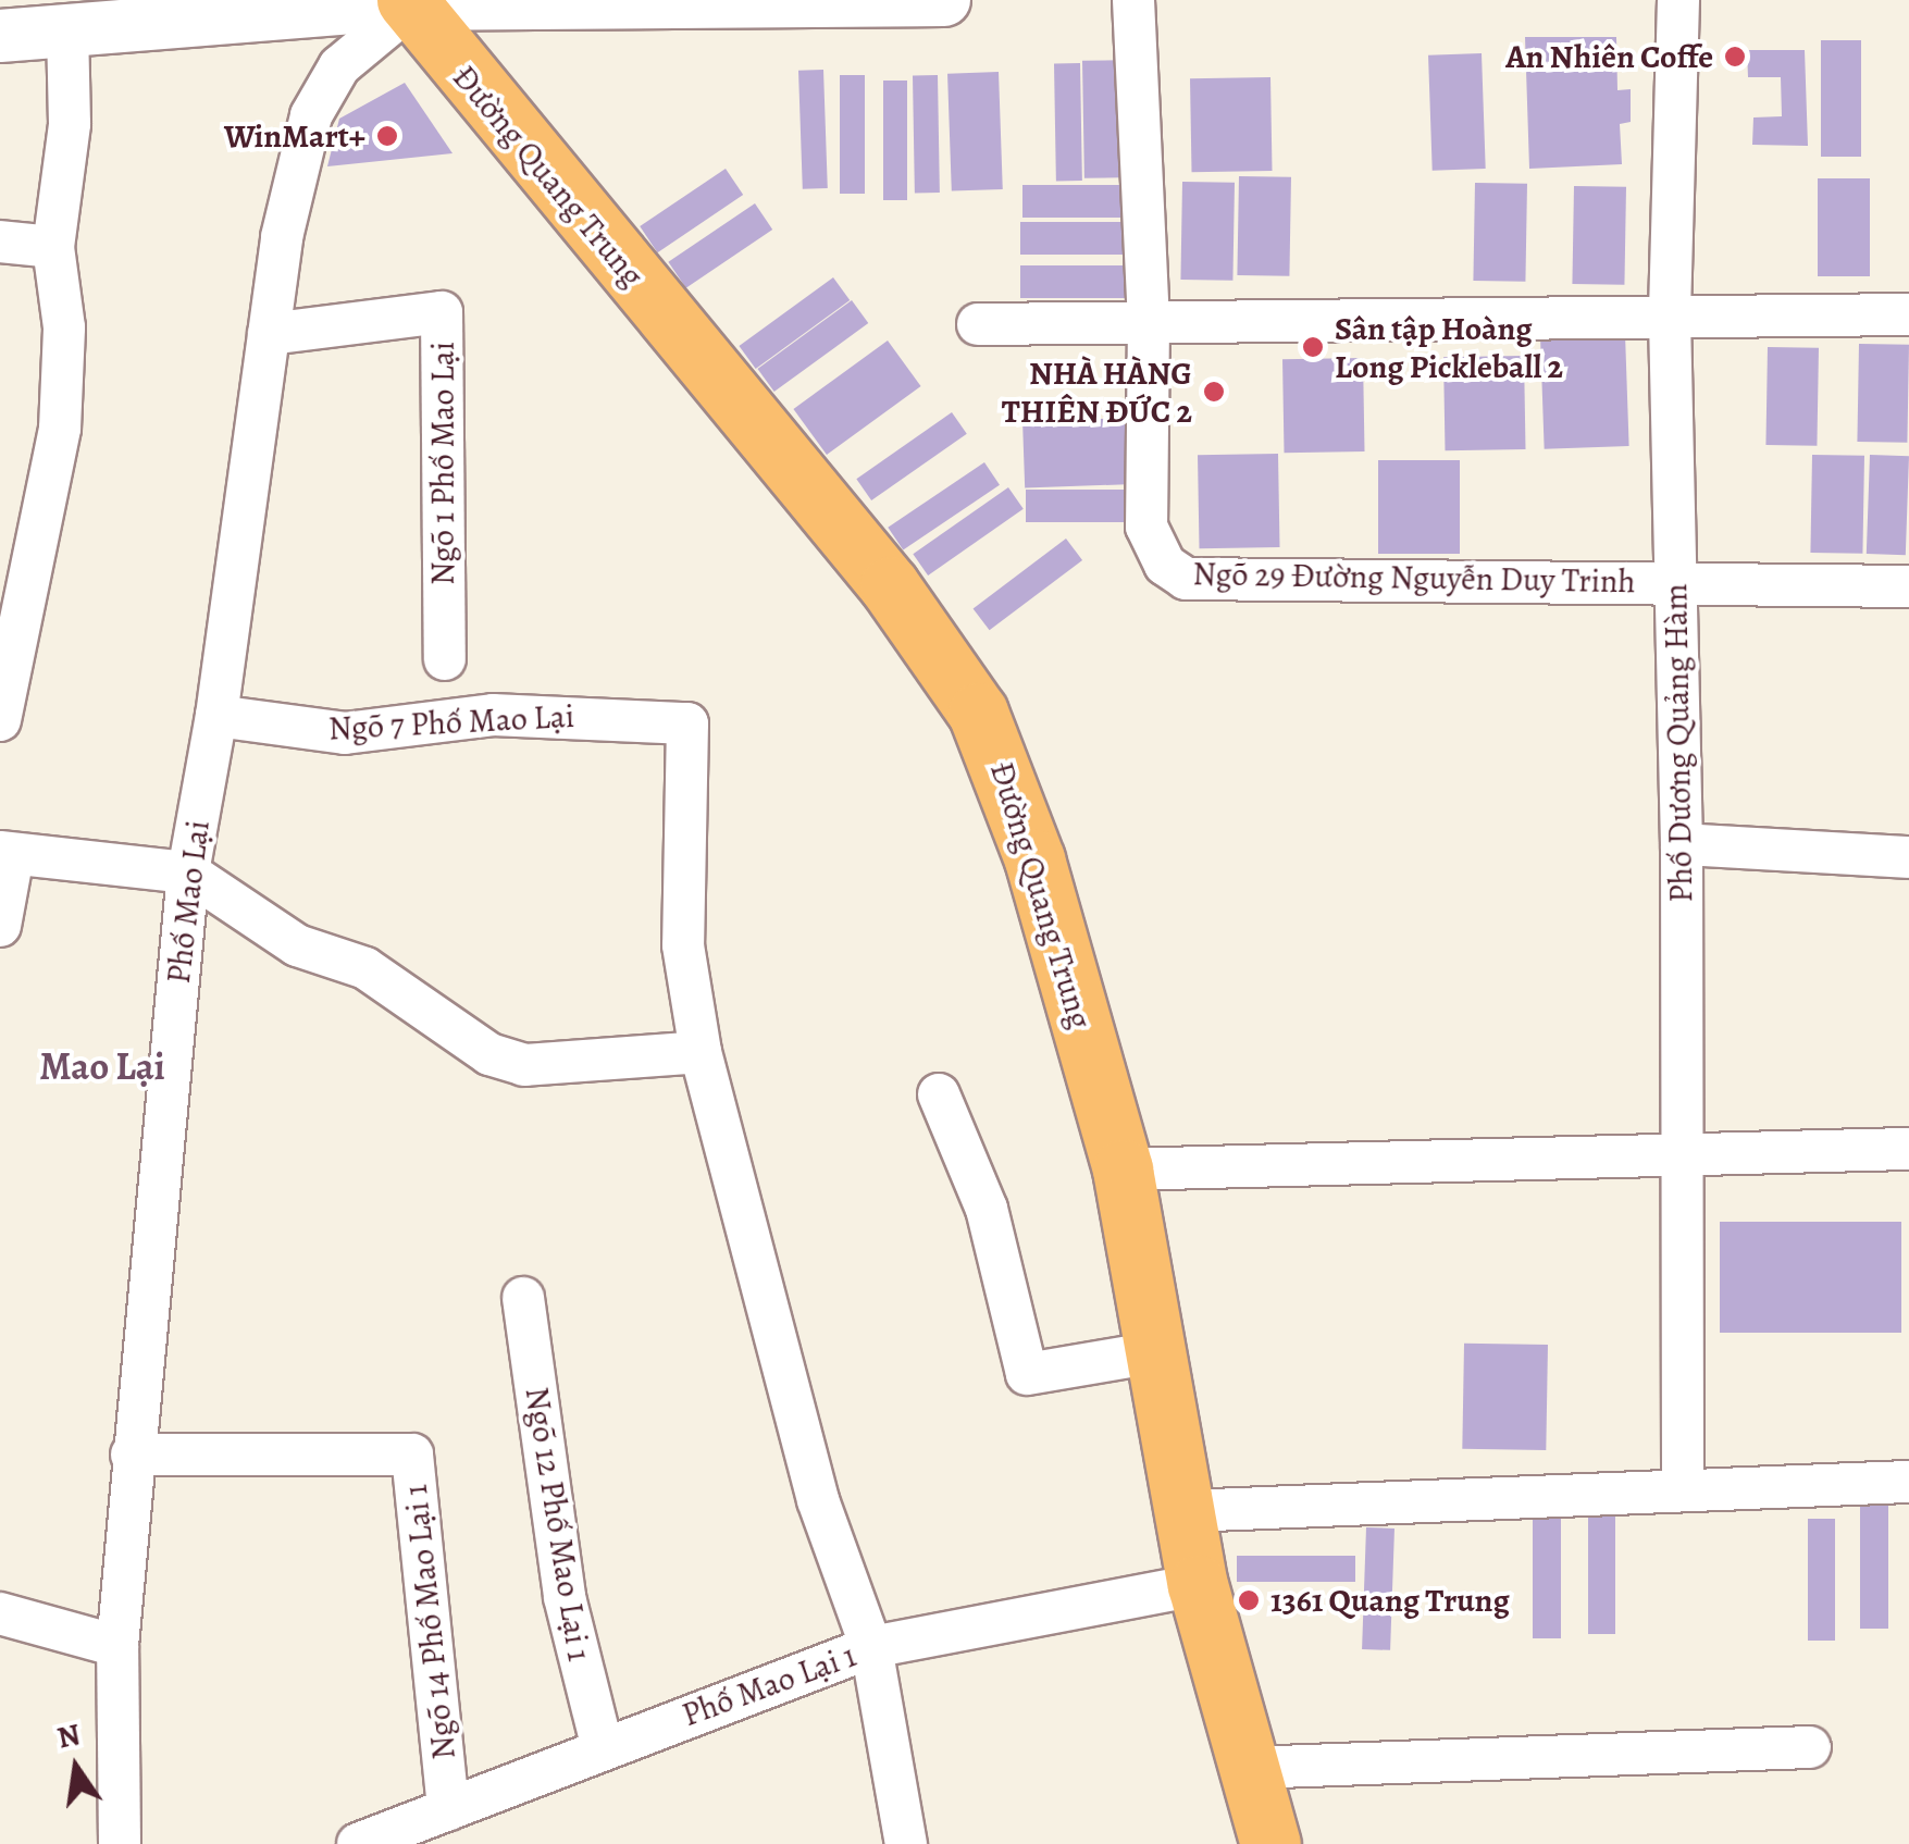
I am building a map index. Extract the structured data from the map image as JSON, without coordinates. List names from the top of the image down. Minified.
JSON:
{"streets":{"main road":["Đường Quang Trung"],"street":["Ngõ 1 Phố Mao Lại","Ngõ 29 Đường Nguyễn Duy Trinh","Ngõ 7 Phố Mao Lại","Phố Dương Quảng Hàm","Phố Mao Lại","Ngõ 12 Phố Mao Lại 1","Ngõ 14 Phố Mao Lại 1","Phố Mao Lại 1"]},"crossings":[["Đường Quang Trung","Phố Mao Lại"],["Đường Quang Trung","Phố Mao Lại 1"],["Ngõ 1 Phố Mao Lại","Phố Mao Lại"],["Ngõ 29 Đường Nguyễn Duy Trinh","Phố Dương Quảng Hàm"],["Ngõ 7 Phố Mao Lại","Phố Mao Lại"],["Phố Mao Lại","Ngõ 14 Phố Mao Lại 1"],["Ngõ 12 Phố Mao Lại 1","Phố Mao Lại 1"],["Ngõ 14 Phố Mao Lại 1","Phố Mao Lại 1"]],"districts":["Mao Lại"],"places":["An Nhiên Coffe","WinMart+","Sân tập Hoàng Long Pickleball 2","NHÀ HÀNG THIÊN ĐỨC 2","1361 Quang Trung"],"north":"top"}
